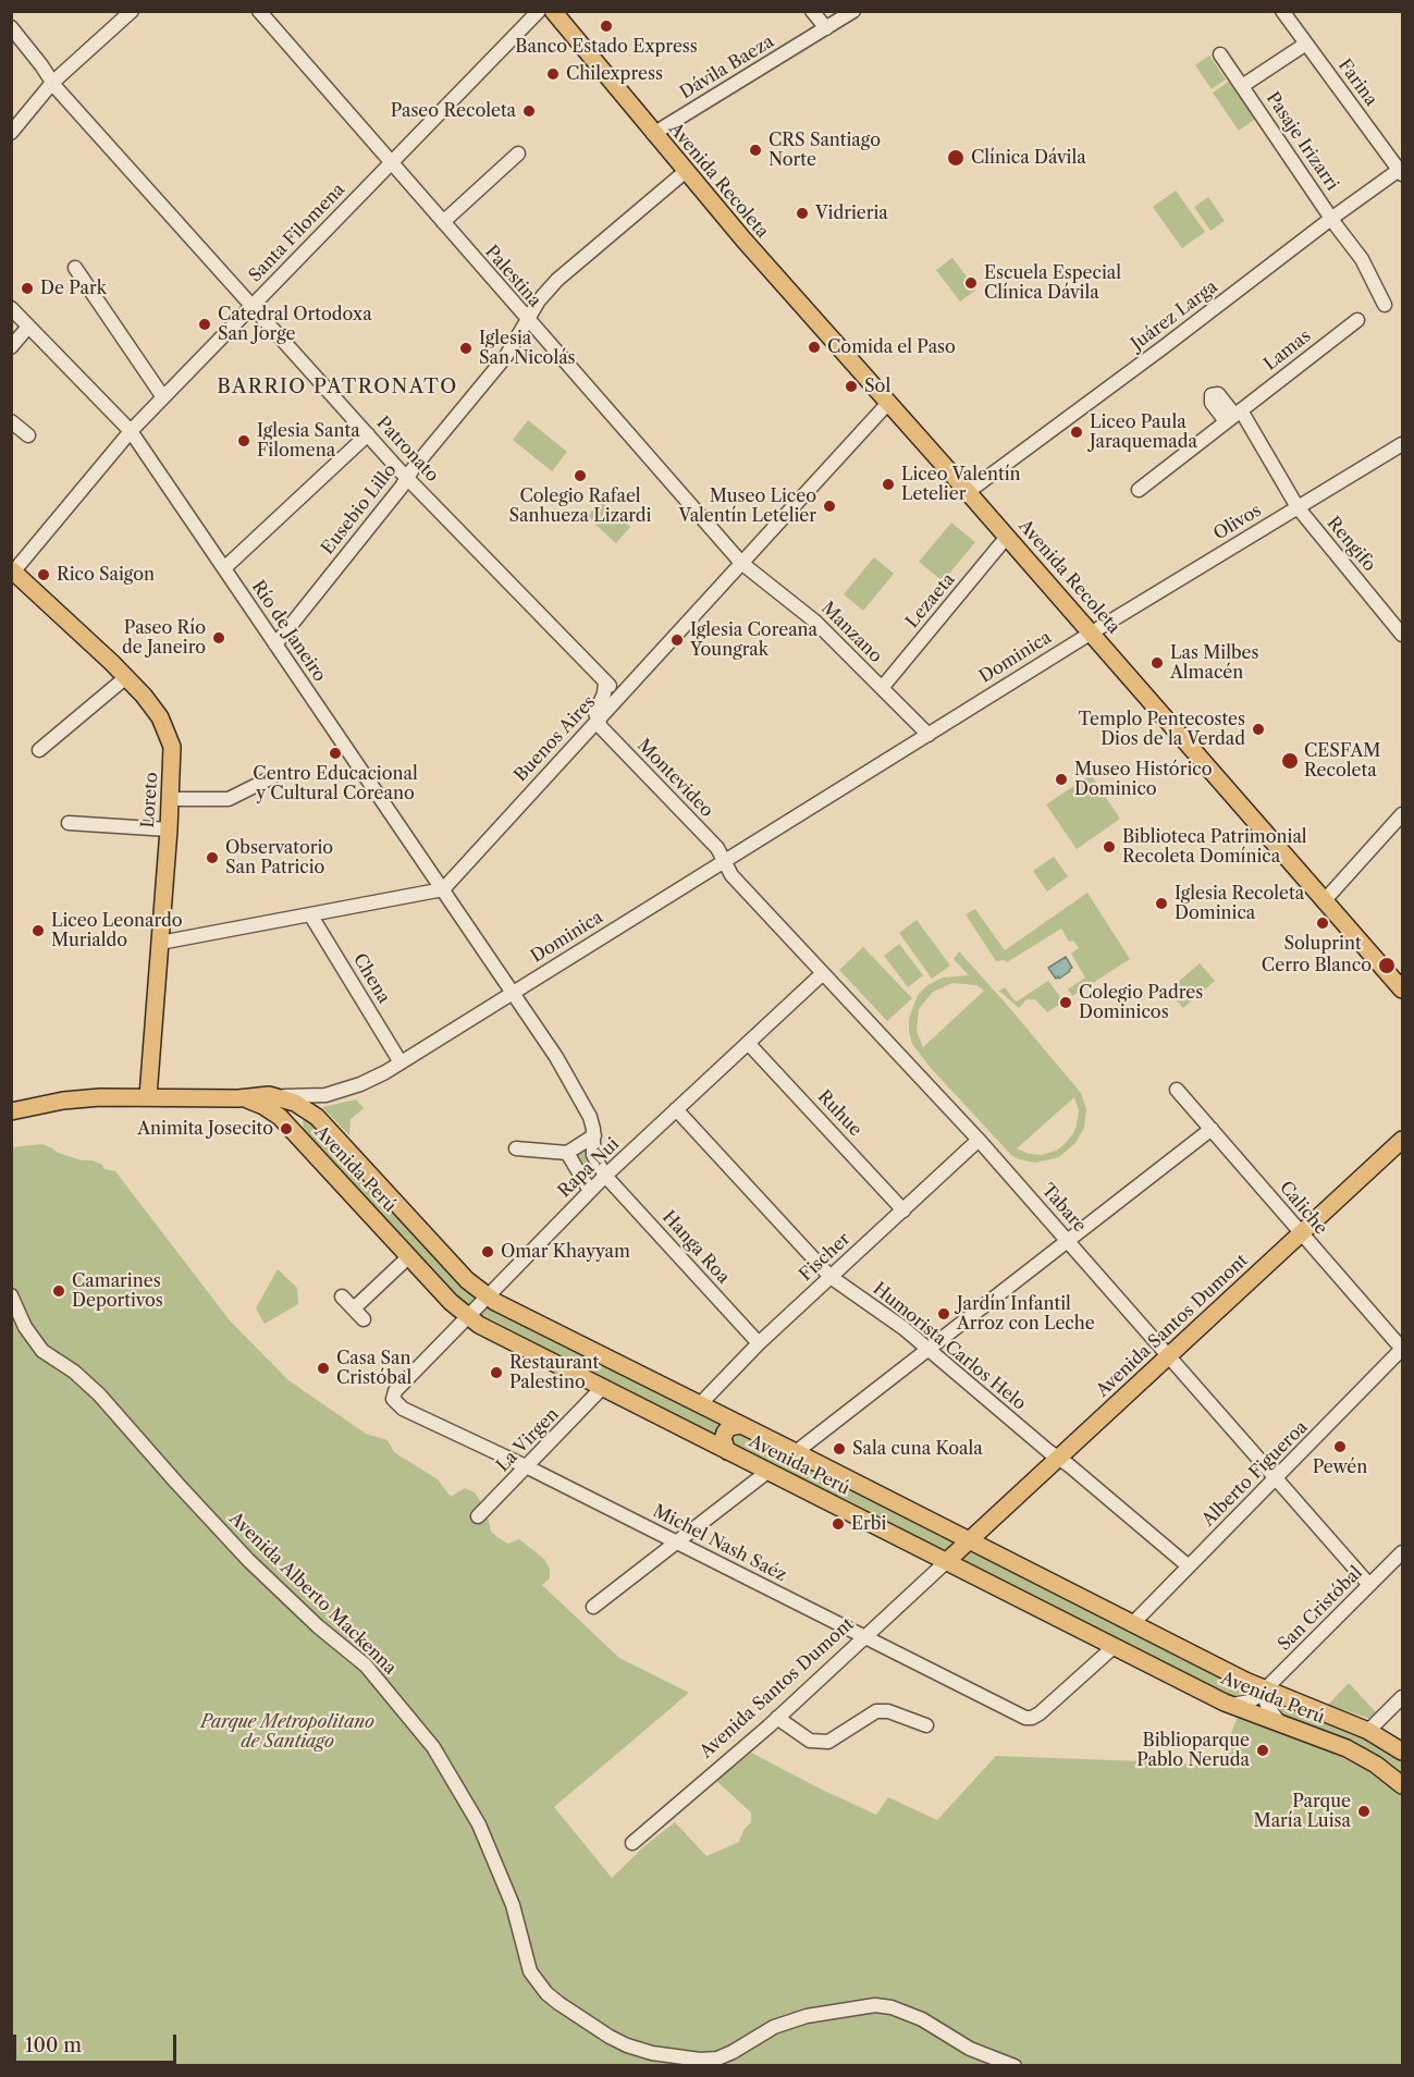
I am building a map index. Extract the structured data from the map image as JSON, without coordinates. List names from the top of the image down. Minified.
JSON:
{"streets":{"main road":["Avenida Recoleta","Dominica","Loreto","Avenida Perú","Avenida Santos Dumont"],"street":["Dávila Baeza","Farina","Pasaje Irizarri","Santa Filomena","Palestina","Juárez Larga","Lamas","Patronato","Eusebio Lillo","Olivos","Rengifo","Lezaeta","Río de Janeiro","Manzano","Buenos Aires","Montevideo","Chena","Ruhue","Rapa Nui","Tabare","Caliche","Hanga Roa","Fischer","Humorista Carlos Helo","La Virgen","Alberto Figueroa","Michel Nash Saéz","Avenida Alberto Mackenna","San Cristóbal"]},"crossings":[["Dávila Baeza","Avenida Recoleta"],["Farina","Pasaje Irizarri"],["Farina","Juárez Larga"],["Pasaje Irizarri","Juárez Larga"],["Avenida Recoleta","Juárez Larga"],["Avenida Recoleta","Eusebio Lillo"],["Avenida Recoleta","Olivos"],["Avenida Recoleta","Lezaeta"],["Avenida Recoleta","Dominica"],["Avenida Recoleta","Buenos Aires"],["Santa Filomena","Palestina"],["Santa Filomena","Patronato"],["Santa Filomena","Río de Janeiro"],["Santa Filomena","Loreto"],["Palestina","Eusebio Lillo"],["Palestina","Manzano"],["Palestina","Buenos Aires"],["Patronato","Eusebio Lillo"],["Patronato","Buenos Aires"],["Eusebio Lillo","Río de Janeiro"],["Olivos","Rengifo"],["Olivos","Dominica"],["Lezaeta","Manzano"],["Río de Janeiro","Dominica"],["Río de Janeiro","Buenos Aires"],["Manzano","Dominica"],["Manzano","Buenos Aires"],["Dominica","Montevideo"],["Dominica","Loreto"],["Dominica","Chena"],["Dominica","Avenida Perú"],["Dominica","Tabare"],["Buenos Aires","Montevideo"],["Montevideo","Tabare"],["Ruhue","Rapa Nui"],["Ruhue","Fischer"],["Rapa Nui","Avenida Perú"],["Rapa Nui","Tabare"],["Rapa Nui","Hanga Roa"],["Rapa Nui","Humorista Carlos Helo"],["Rapa Nui","Michel Nash Saéz"],["Avenida Perú","Fischer"],["Avenida Perú","Avenida Santos Dumont"],["Avenida Perú","La Virgen"],["Avenida Perú","Alberto Figueroa"],["Avenida Perú","Michel Nash Saéz"],["Avenida Perú","San Cristóbal"],["Tabare","Fischer"],["Tabare","Avenida Santos Dumont"],["Tabare","Alberto Figueroa"],["Tabare","San Cristóbal"],["Caliche","Avenida Santos Dumont"],["Caliche","Alberto Figueroa"],["Hanga Roa","Fischer"],["Fischer","Humorista Carlos Helo"],["Avenida Santos Dumont","Humorista Carlos Helo"],["Avenida Santos Dumont","Michel Nash Saéz"],["Humorista Carlos Helo","Alberto Figueroa"],["La Virgen","Michel Nash Saéz"]],"districts":["BARRIO PATRONATO"],"parks":["Parque Metropolitano de Santiago"],"places":["Banco Estado Express","Chilexpress","Paseo Recoleta","CRS Santiago Norte","Clínica Dávila","Vidrieria","Escuela Especial Clínica Dávila","De Park","Catedral Ortodoxa San Jorge","Comida el Paso","Iglesia San Nicolás","Sol","Liceo Paula Jaraquemada","Iglesia Santa Filomena","Colegio Rafael Sanhueza Lizardi","Liceo Valentín Letelier","Museo Liceo Valentín Letelier","Rico Saigon","Paseo Río de Janeiro","Iglesia Coreana Youngrak","Las Milbes Almacén","Templo Pentecostes Dios de la Verdad","Centro Educacional y Cultural Coreano","CESFAM Recoleta","Museo Histórico Dominico","Biblioteca Patrimonial Recoleta Domínica","Observatorio San Patricio","Iglesia Recoleta Dominica","Soluprint","Liceo Leonardo Murialdo","Cerro Blanco","Colegio Padres Dominicos","Animita Josecito","Omar Khayyam","Camarines Deportivos","Jardín Infantil Arroz con Leche","Casa San Cristóbal","Restaurant Palestino","Pewén","Sala cuna Koala","Erbi","Biblioparque Pablo Neruda","Parque María Luisa"],"scale_bar":"100 m"}
